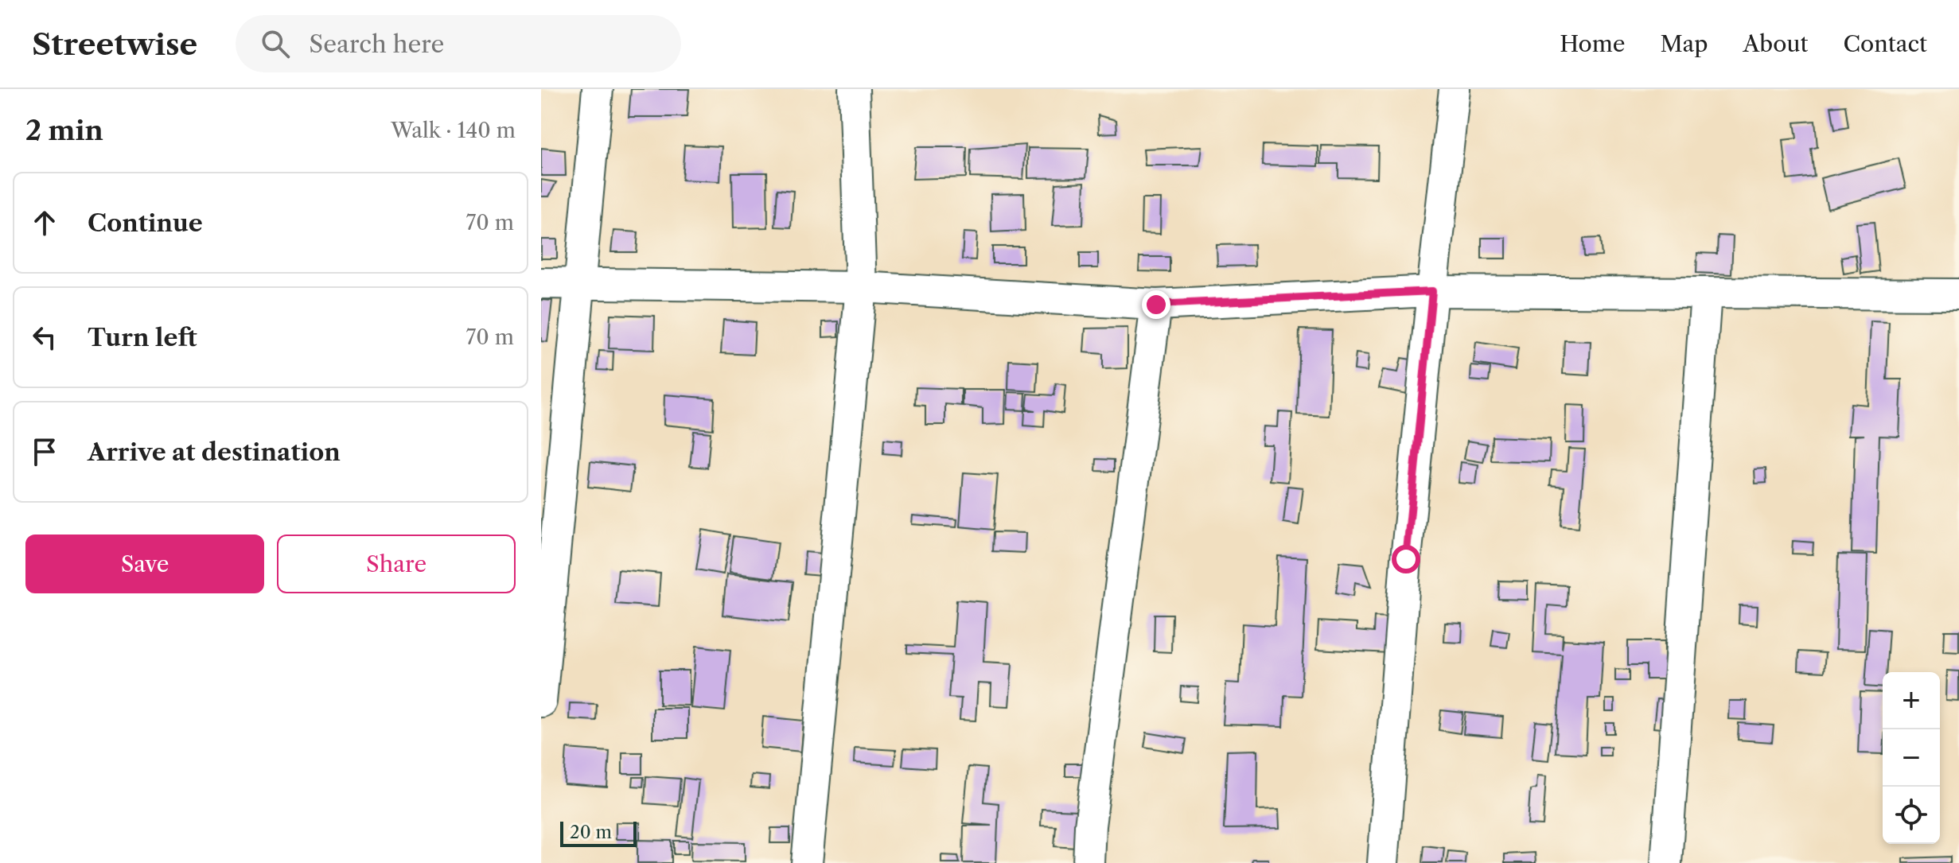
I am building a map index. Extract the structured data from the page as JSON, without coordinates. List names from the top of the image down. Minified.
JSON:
{"scale_bar":"20 m","page":{"header":"Streetwise","search":"Search here","nav":["Home","Map","About","Contact"],"heading":["2 min","Walk · 140 m"],"list":[["Continue","70 m"],["Turn left","70 m"],"Arrive at destination"],"buttons":["Save","Share"],"map_buttons":["+","−"],"scale":"20 m"}}
